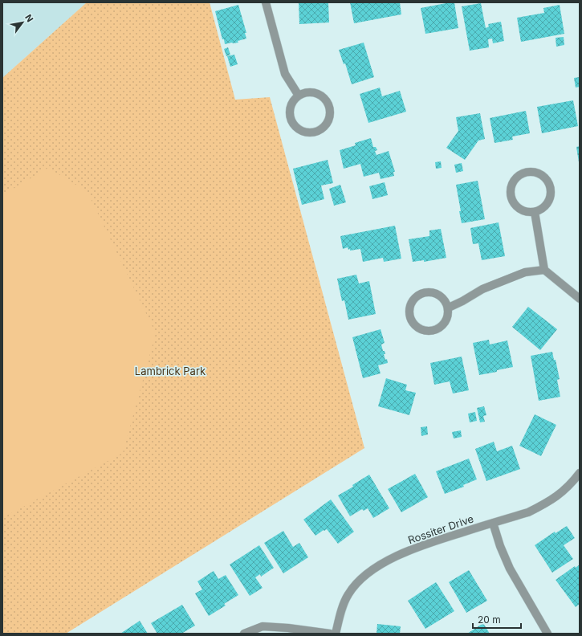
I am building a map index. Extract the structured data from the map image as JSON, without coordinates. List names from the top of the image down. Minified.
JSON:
{"streets":{"street":["Rossiter Drive"]},"parks":["Lambrick Park"],"scale_bar":"20 m","north":"top right"}
